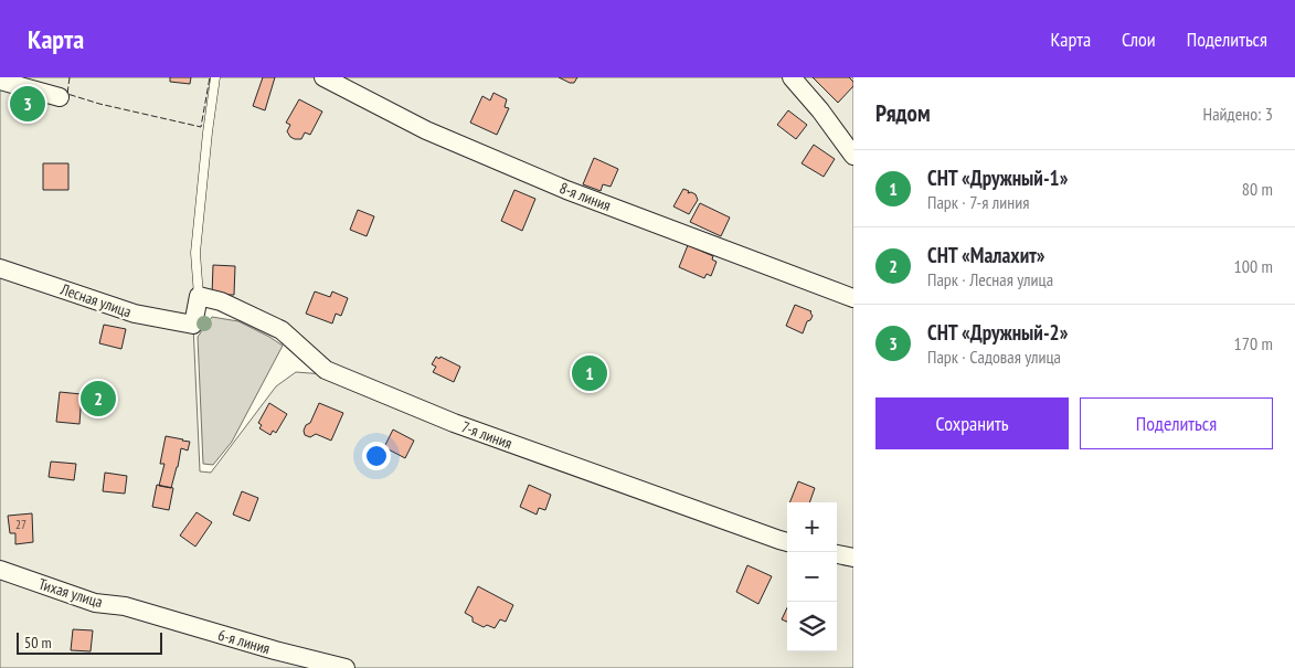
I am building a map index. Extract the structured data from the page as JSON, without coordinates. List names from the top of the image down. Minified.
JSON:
{"streets":{"street":["8-я линия","Лесная улица","7-я линия","Тихая улица","6-я линия"]},"crossings":[["Лесная улица","7-я линия"],["Тихая улица","6-я линия"]],"house_numbers":["27"],"scale_bar":"50 m","page":{"header":"Карта","nav":["Карта","Слои","Поделиться"],"heading":["Рядом","Найдено: 3"],"pins":["3","1","2"],"list":[{"mark":"1","name":"СНТ «Дружный-1»","note":"Парк · 7-я линия","value":"80 m"},{"mark":"2","name":"СНТ «Малахит»","note":"Парк · Лесная улица","value":"100 m"},{"mark":"3","name":"СНТ «Дружный-2»","note":"Парк · Садовая улица","value":"170 m"}],"buttons":["Сохранить","Поделиться"],"map_buttons":["+","−"],"scale":"50 m"}}
